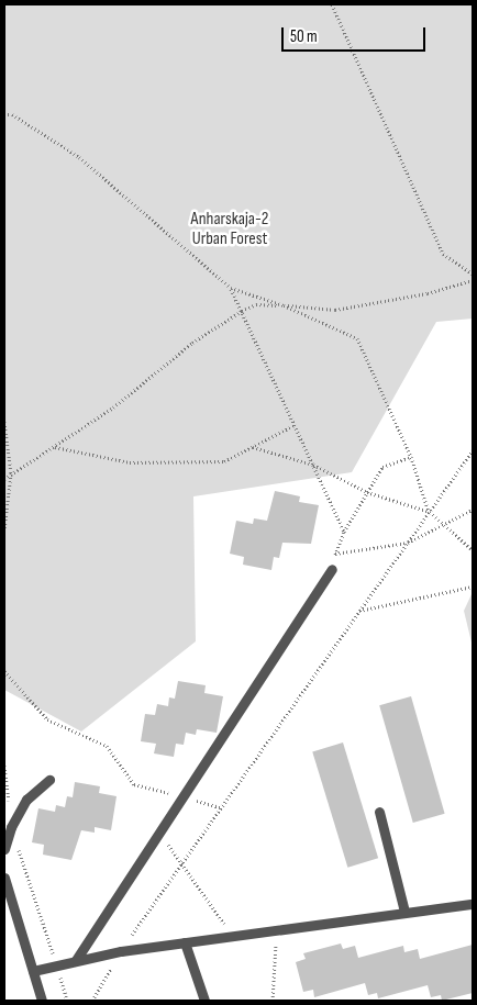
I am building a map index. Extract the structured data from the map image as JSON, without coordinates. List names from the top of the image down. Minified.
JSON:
{"parks":["Anharskaja-2 Urban Forest"],"scale_bar":"50 m"}
